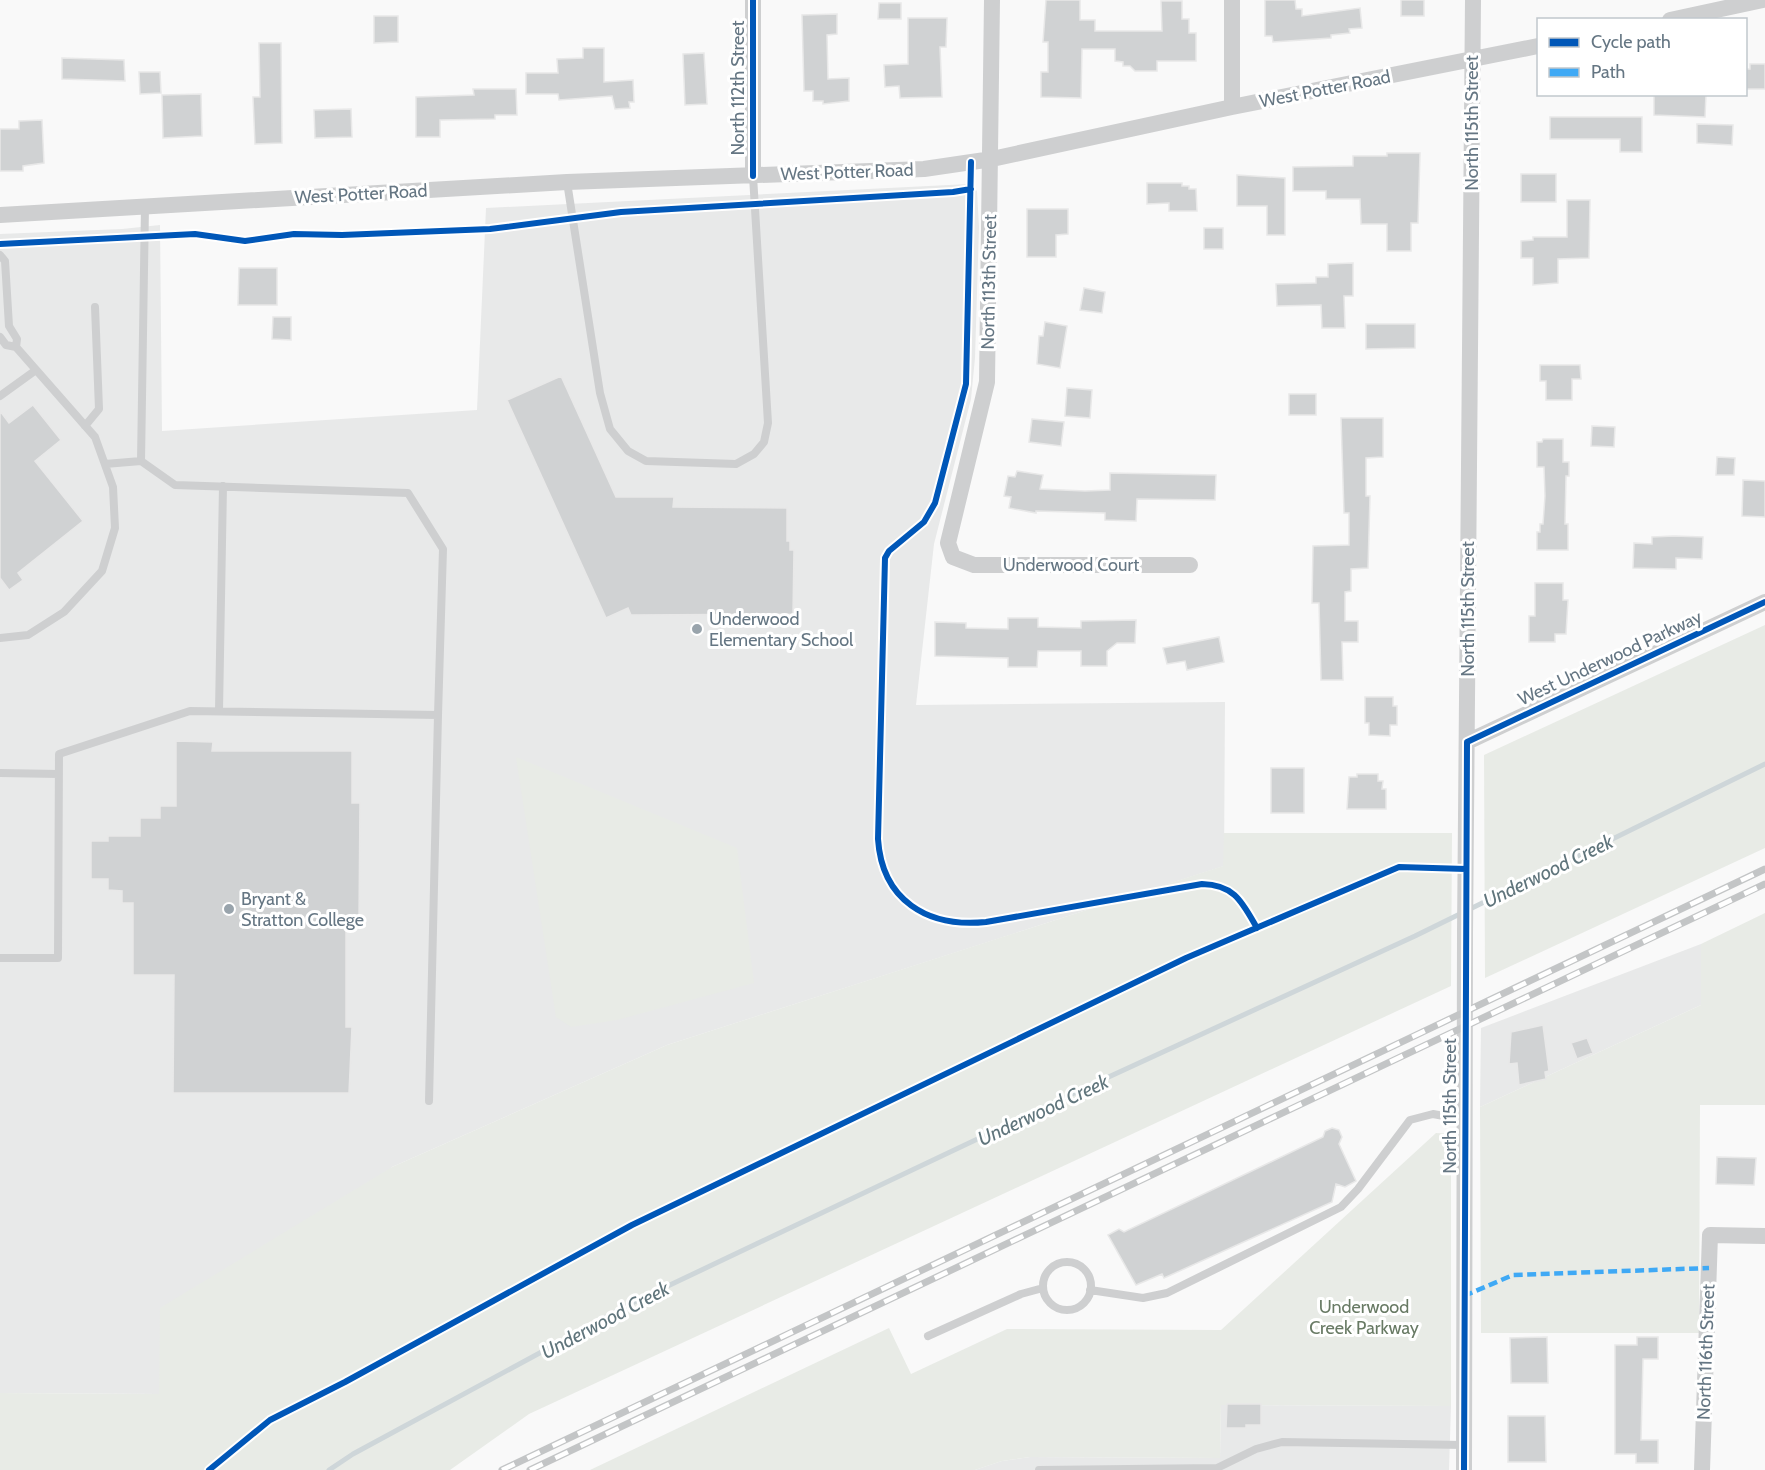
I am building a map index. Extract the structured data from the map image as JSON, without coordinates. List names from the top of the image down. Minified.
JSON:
{"streets":{"street":["North 112th Street","West Potter Road","North 115th Street","North 113th Street","Underwood Court","West Underwood Parkway","North 116th Street"]},"crossings":[["North 112th Street","West Potter Road"],["West Potter Road","North 115th Street"],["West Potter Road","North 113th Street"],["North 115th Street","West Underwood Parkway"],["North 113th Street","Underwood Court"]],"water":["Underwood Creek"],"parks":["Underwood Creek Parkway"],"places":["Underwood Elementary School","Bryant & Stratton College"],"legend":["Cycle path","Path"]}
